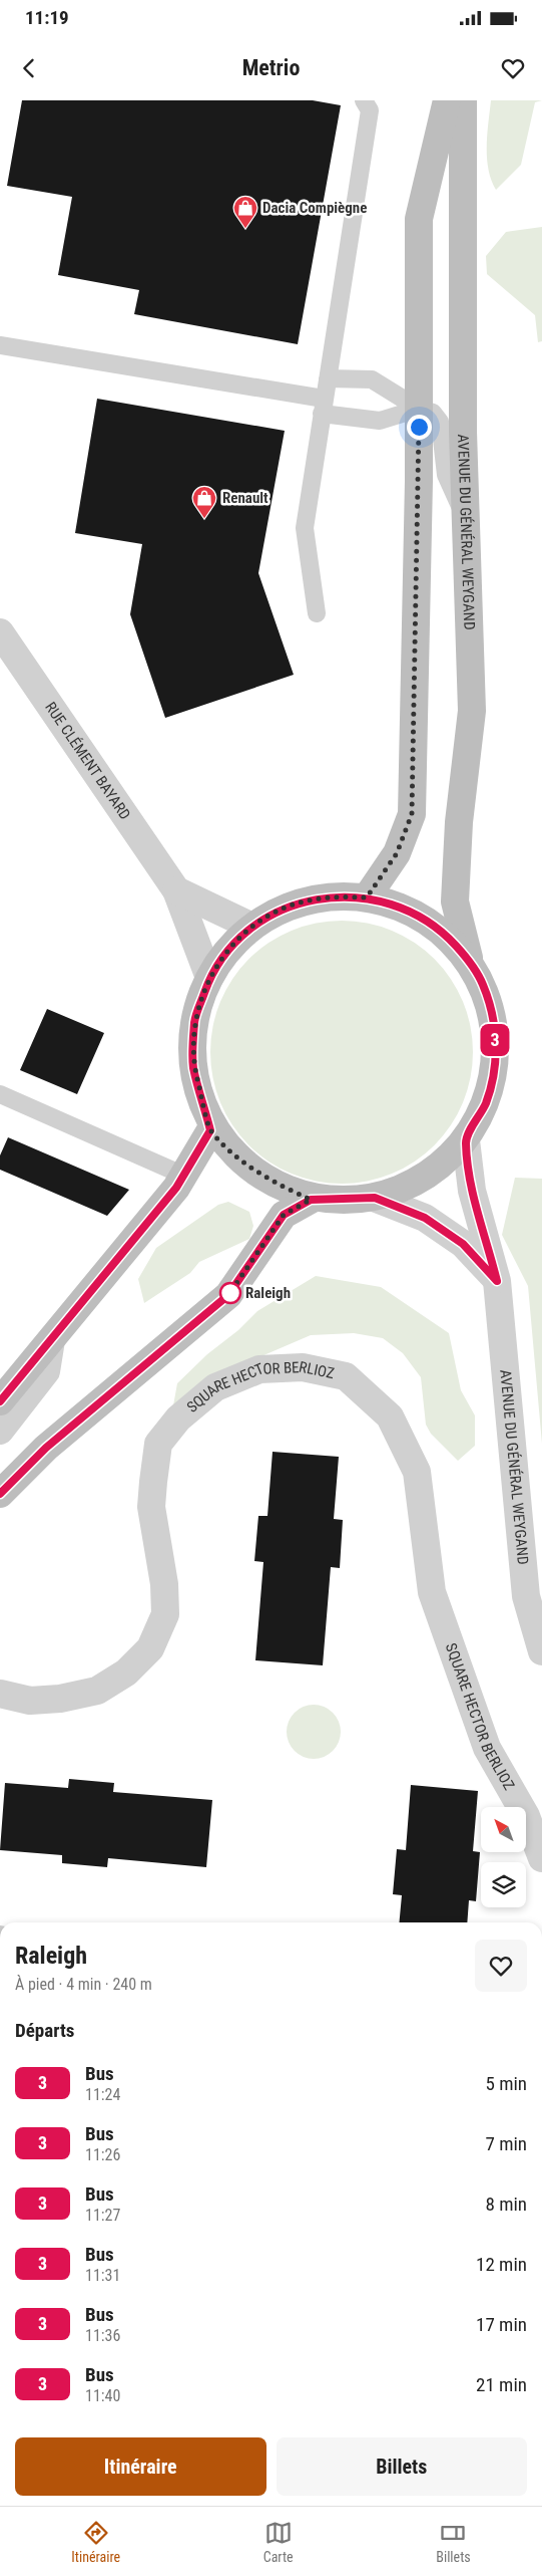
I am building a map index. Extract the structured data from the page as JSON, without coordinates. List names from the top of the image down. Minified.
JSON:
{"streets":{"main road":["AVENUE DU GÉNÉRAL WEYGAND"],"street":["RUE CLÉMENT BAYARD","SQUARE HECTOR BERLIOZ"]},"places":{"shop":["Dacia Compiègne","Renault"],"other":["Raleigh"]},"lines":["bus line 3"],"north":"top left","page":{"status":"11:19","header":"Metrio","on_map":"3","heading":[["Raleigh","À pied · 4 min · 240 m"],"Départs"],"list":[{"mark":"3","name":"Bus","note":"11:24","value":"5 min"},{"mark":"3","name":"Bus","note":"11:26","value":"7 min"},{"mark":"3","name":"Bus","note":"11:27","value":"8 min"},{"mark":"3","name":"Bus","note":"11:31","value":"12 min"},{"mark":"3","name":"Bus","note":"11:36","value":"17 min"},{"mark":"3","name":"Bus","note":"11:40","value":"21 min"}],"buttons":["Itinéraire","Billets"],"tabs":["Itinéraire","Carte","Billets"]}}
